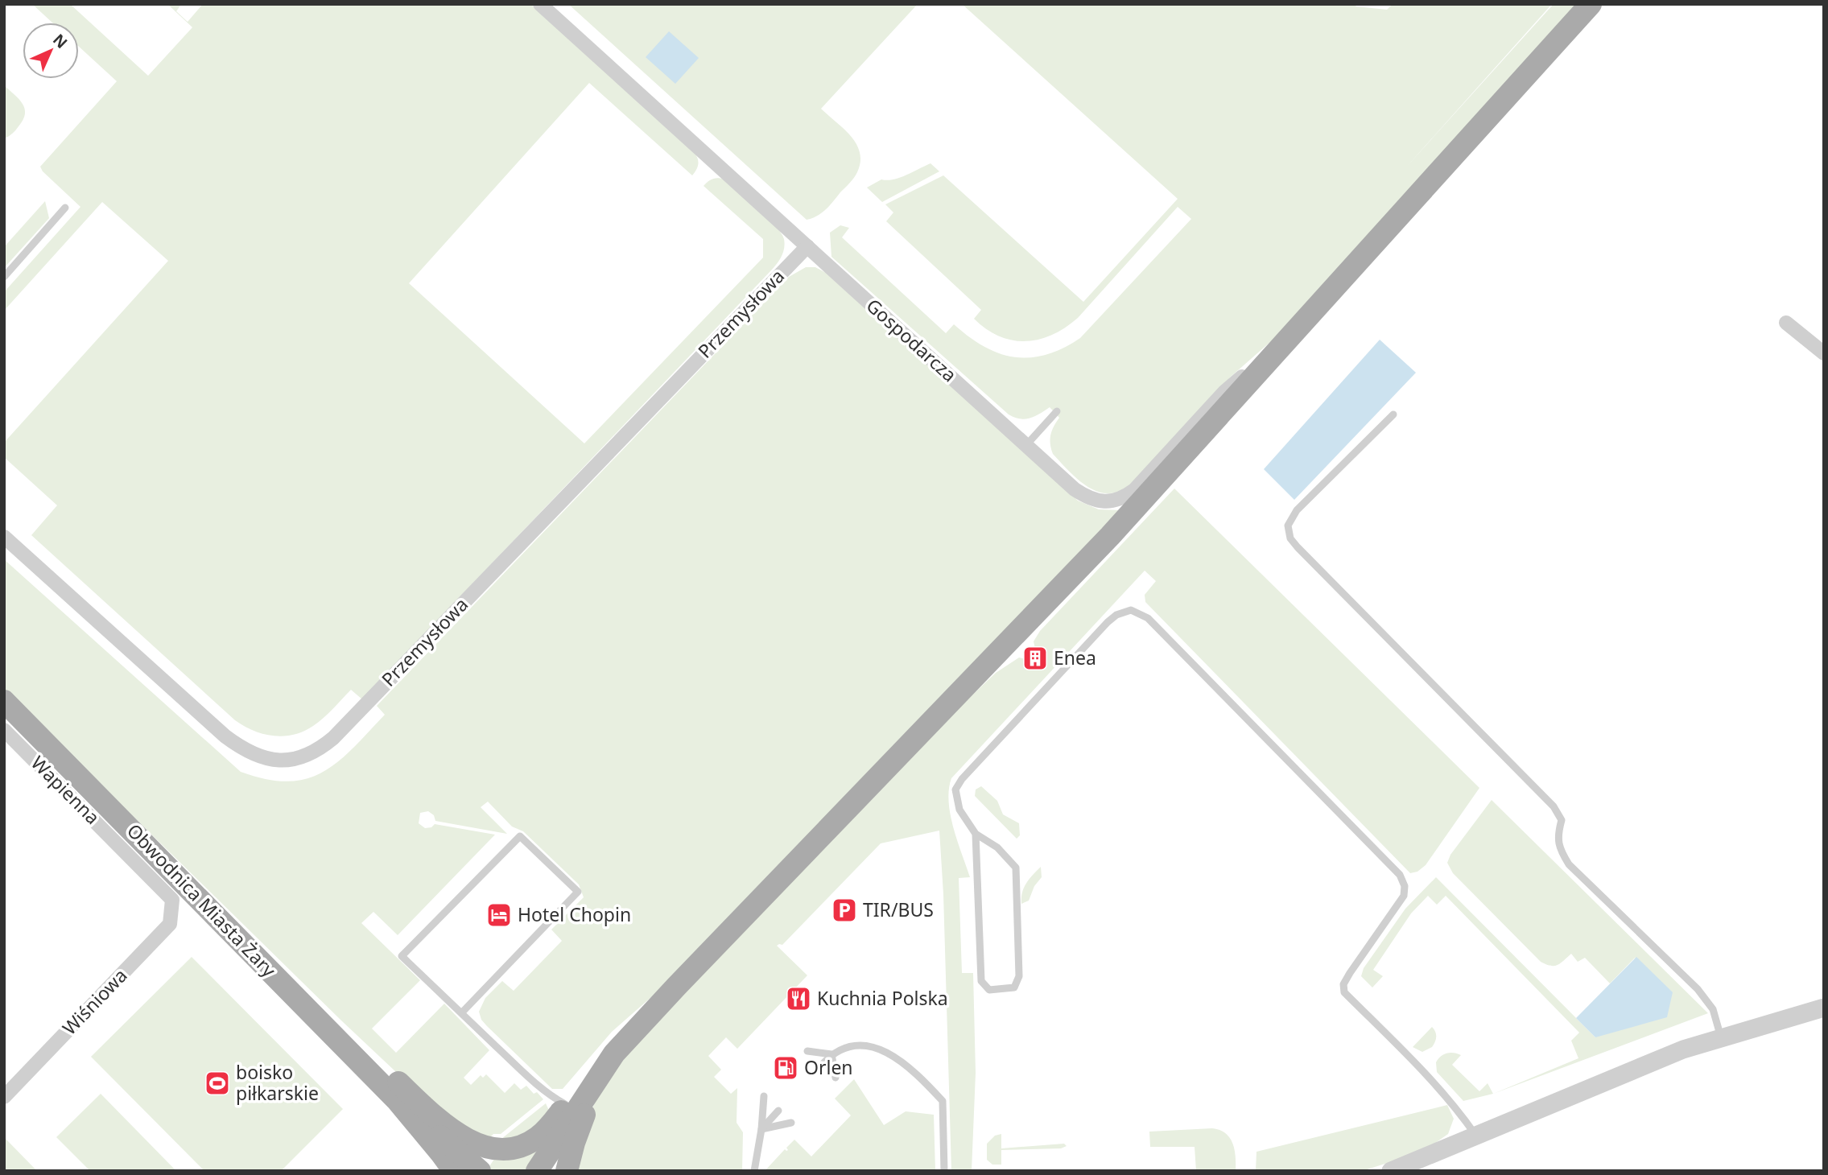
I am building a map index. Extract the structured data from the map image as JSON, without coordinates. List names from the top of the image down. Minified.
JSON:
{"streets":{"main road":["Obwodnica Miasta Żary"],"street":["Przemysłowa","Gospodarcza","Wapienna","Wiśniowa"]},"crossings":[["Przemysłowa","Gospodarcza"],["Wapienna","Wiśniowa"]],"places":{"building":["Enea"],"parking":["TIR/BUS"],"hotel":["Hotel Chopin"],"restaurant":["Kuchnia Polska"],"fuel station":["Orlen"],"sports":["boisko piłkarskie"]},"north":"top right"}
